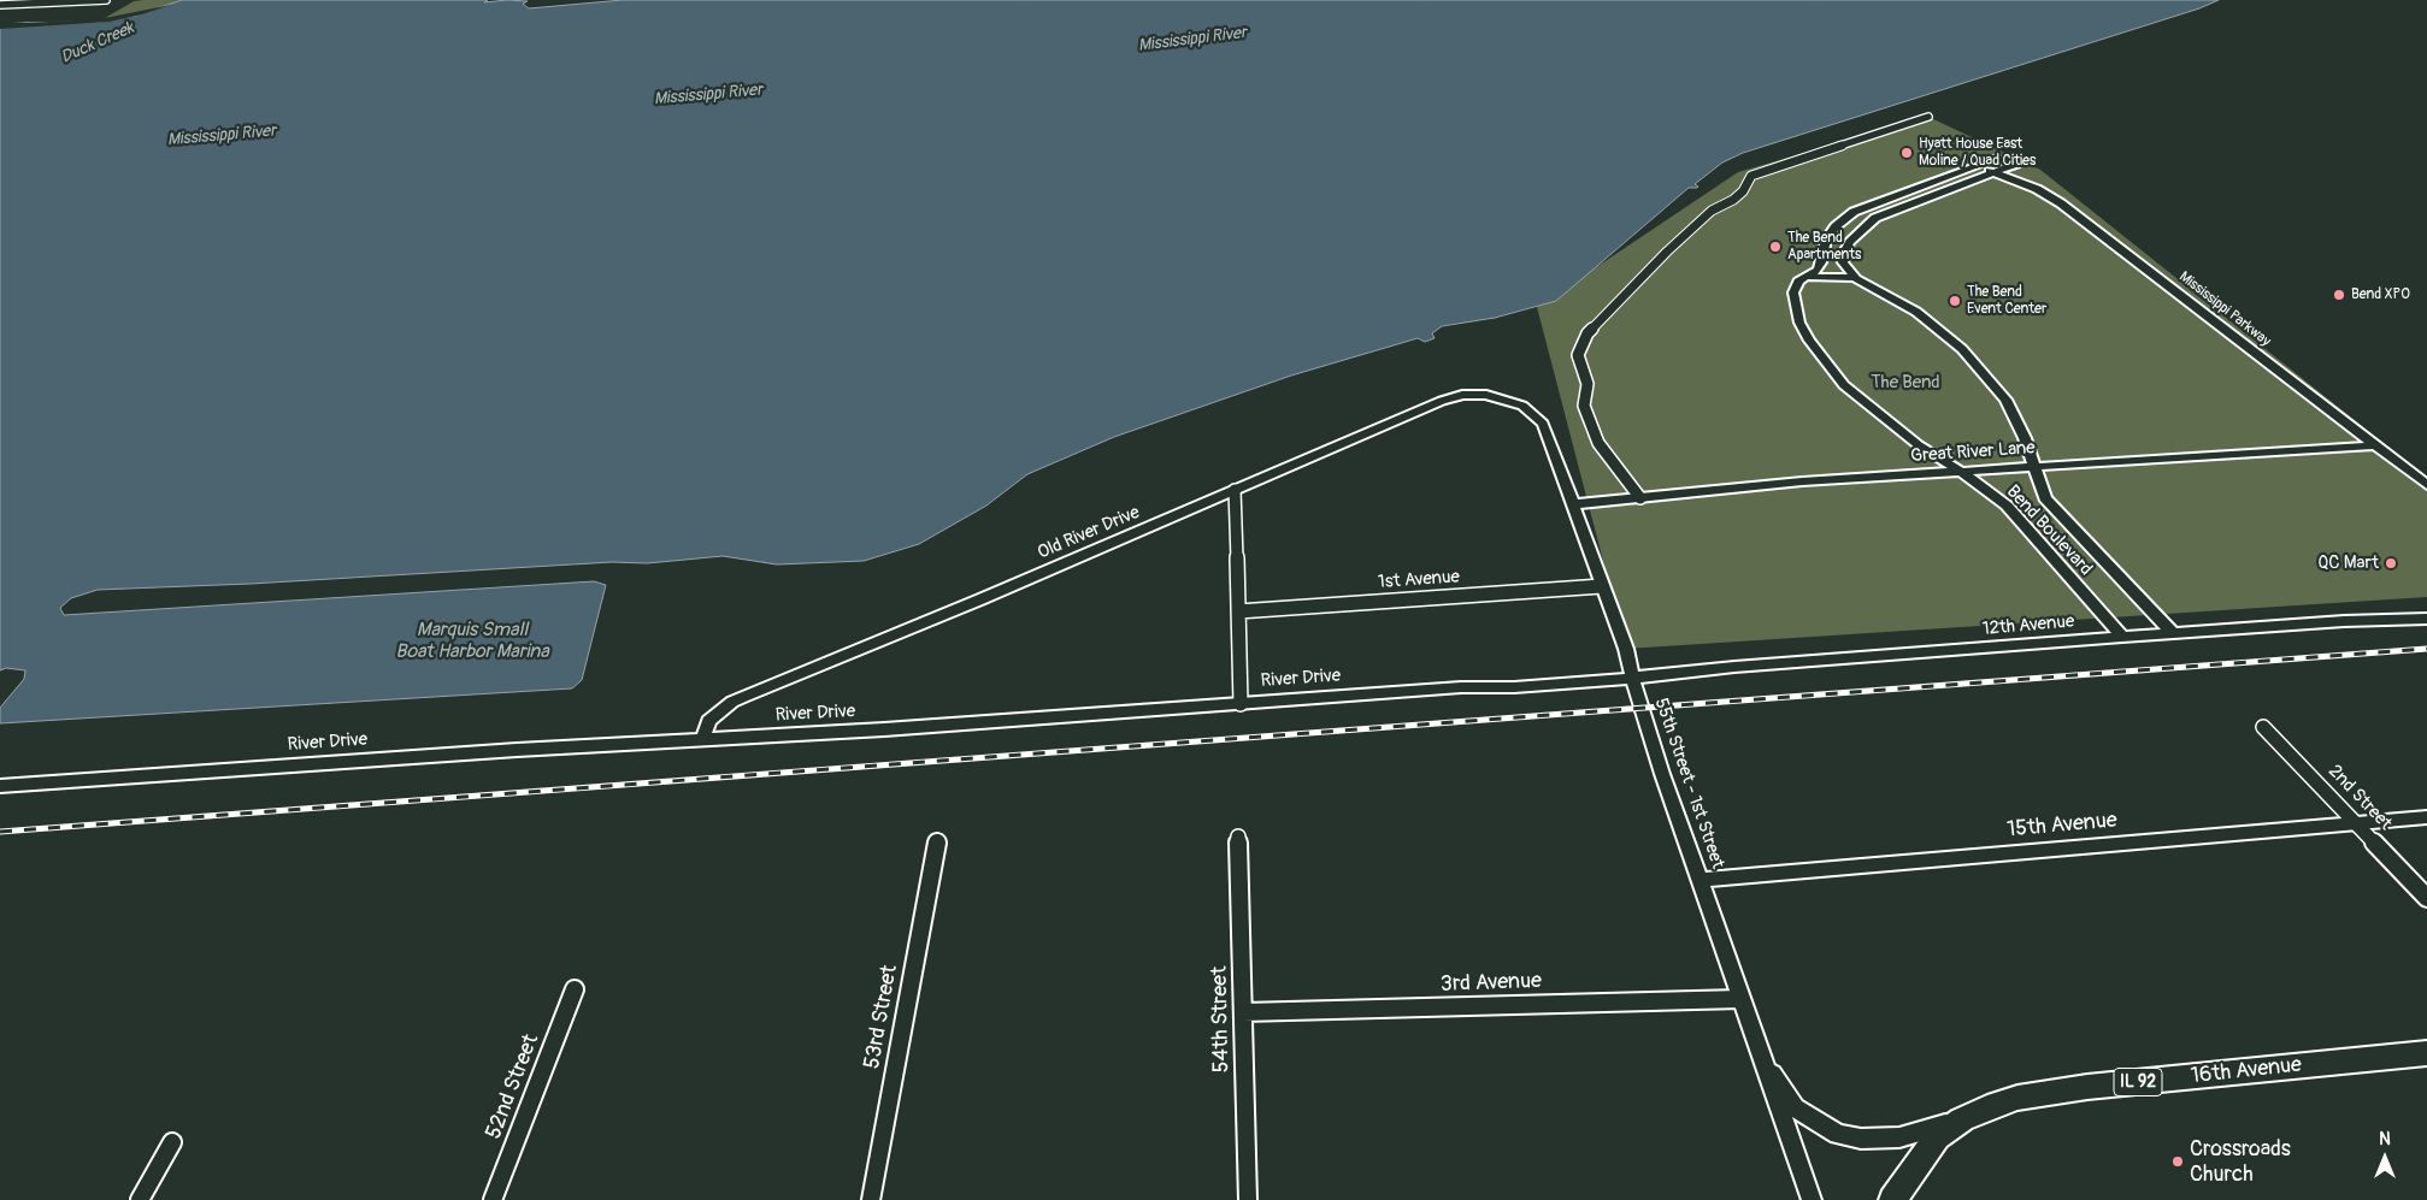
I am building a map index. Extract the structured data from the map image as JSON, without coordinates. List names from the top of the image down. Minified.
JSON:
{"streets":{"main road":["16th Avenue","IL 92"],"street":["Mississippi Parkway","Great River Lane","Bend Boulevard","Old River Drive","1st Avenue","12th Avenue","River Drive","55th Street - 1st Street","2nd Street","15th Avenue","3rd Avenue","53rd Street","54th Street","52nd Street"]},"crossings":[["Mississippi Parkway","Great River Lane"],["Mississippi Parkway","Bend Boulevard"],["Great River Lane","Bend Boulevard"],["Great River Lane","55th Street - 1st Street"],["Bend Boulevard","12th Avenue"],["Old River Drive","River Drive"],["Old River Drive","55th Street - 1st Street"],["1st Avenue","55th Street - 1st Street"],["12th Avenue","River Drive"],["12th Avenue","55th Street - 1st Street"],["River Drive","55th Street - 1st Street"],["55th Street - 1st Street","15th Avenue"],["55th Street - 1st Street","3rd Avenue"],["2nd Street","15th Avenue"],["3rd Avenue","54th Street"]],"water":["Mississippi River","Duck Creek","Marquis Small Boat Harbor Marina"],"parks":["The Bend"],"places":["Hyatt House East Moline / Quad Cities","The Bend Apartments","Bend XPO","The Bend Event Center","QC Mart","Crossroads Church"],"north":"top"}
